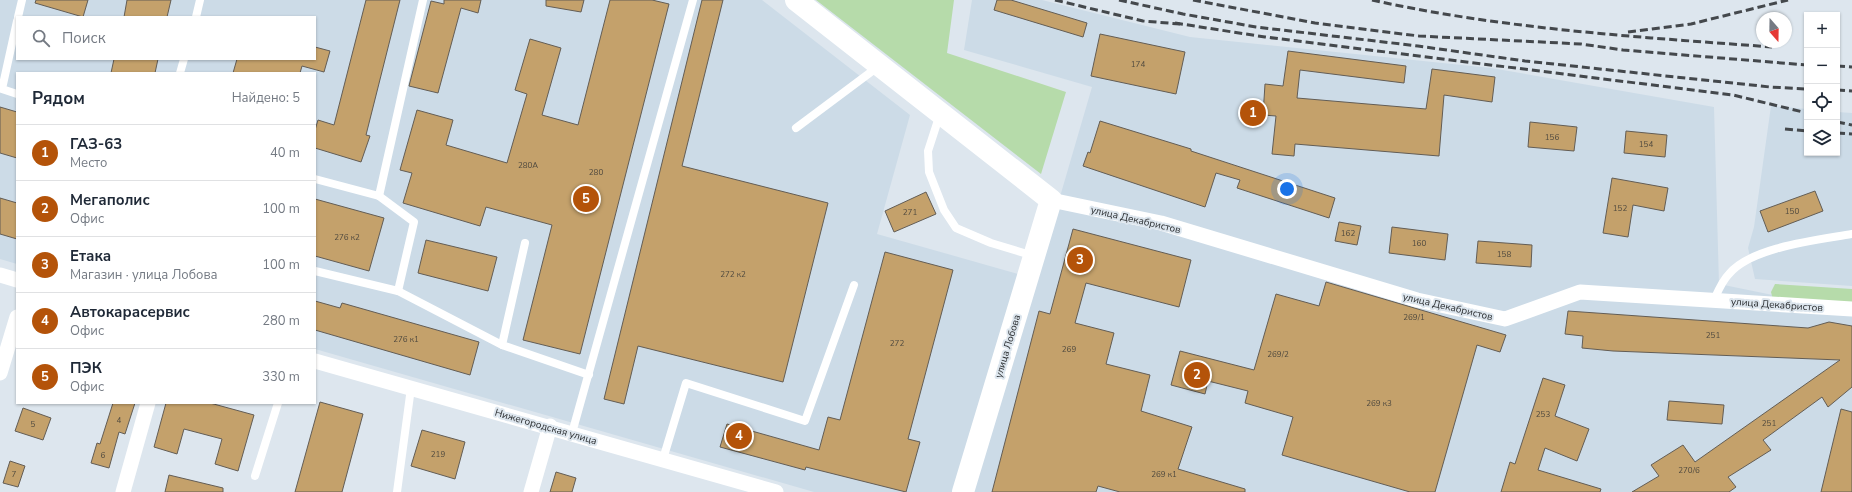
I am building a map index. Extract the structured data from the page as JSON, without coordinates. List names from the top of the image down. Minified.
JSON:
{"streets":{"street":["улица Декабристов","улица Лобова","Нижегородская улица"]},"crossings":[["улица Декабристов","улица Лобова"]],"house_numbers":["174","156","154","280А","280","152","150","271","162","276 к2","160","158","272 к2","269/1","251","276 к1","272","269","269/2","269 к3","253","4","251","5","219","6","270/6","7","269 к1"],"north":"bottom","page":{"map_buttons":["+","−"],"search":"Поиск","heading":["Рядом","Найдено: 5"],"pins":["1","5","3","2","4"],"list":[{"mark":"1","name":"ГАЗ-63","note":"Место","value":"40 m"},{"mark":"2","name":"Мегаполис","note":"Офис","value":"100 m"},{"mark":"3","name":"Етака","note":"Магазин · улица Лобова","value":"100 m"},{"mark":"4","name":"Автокарасервис","note":"Офис","value":"280 m"},{"mark":"5","name":"ПЭК","note":"Офис","value":"330 m"}]}}
